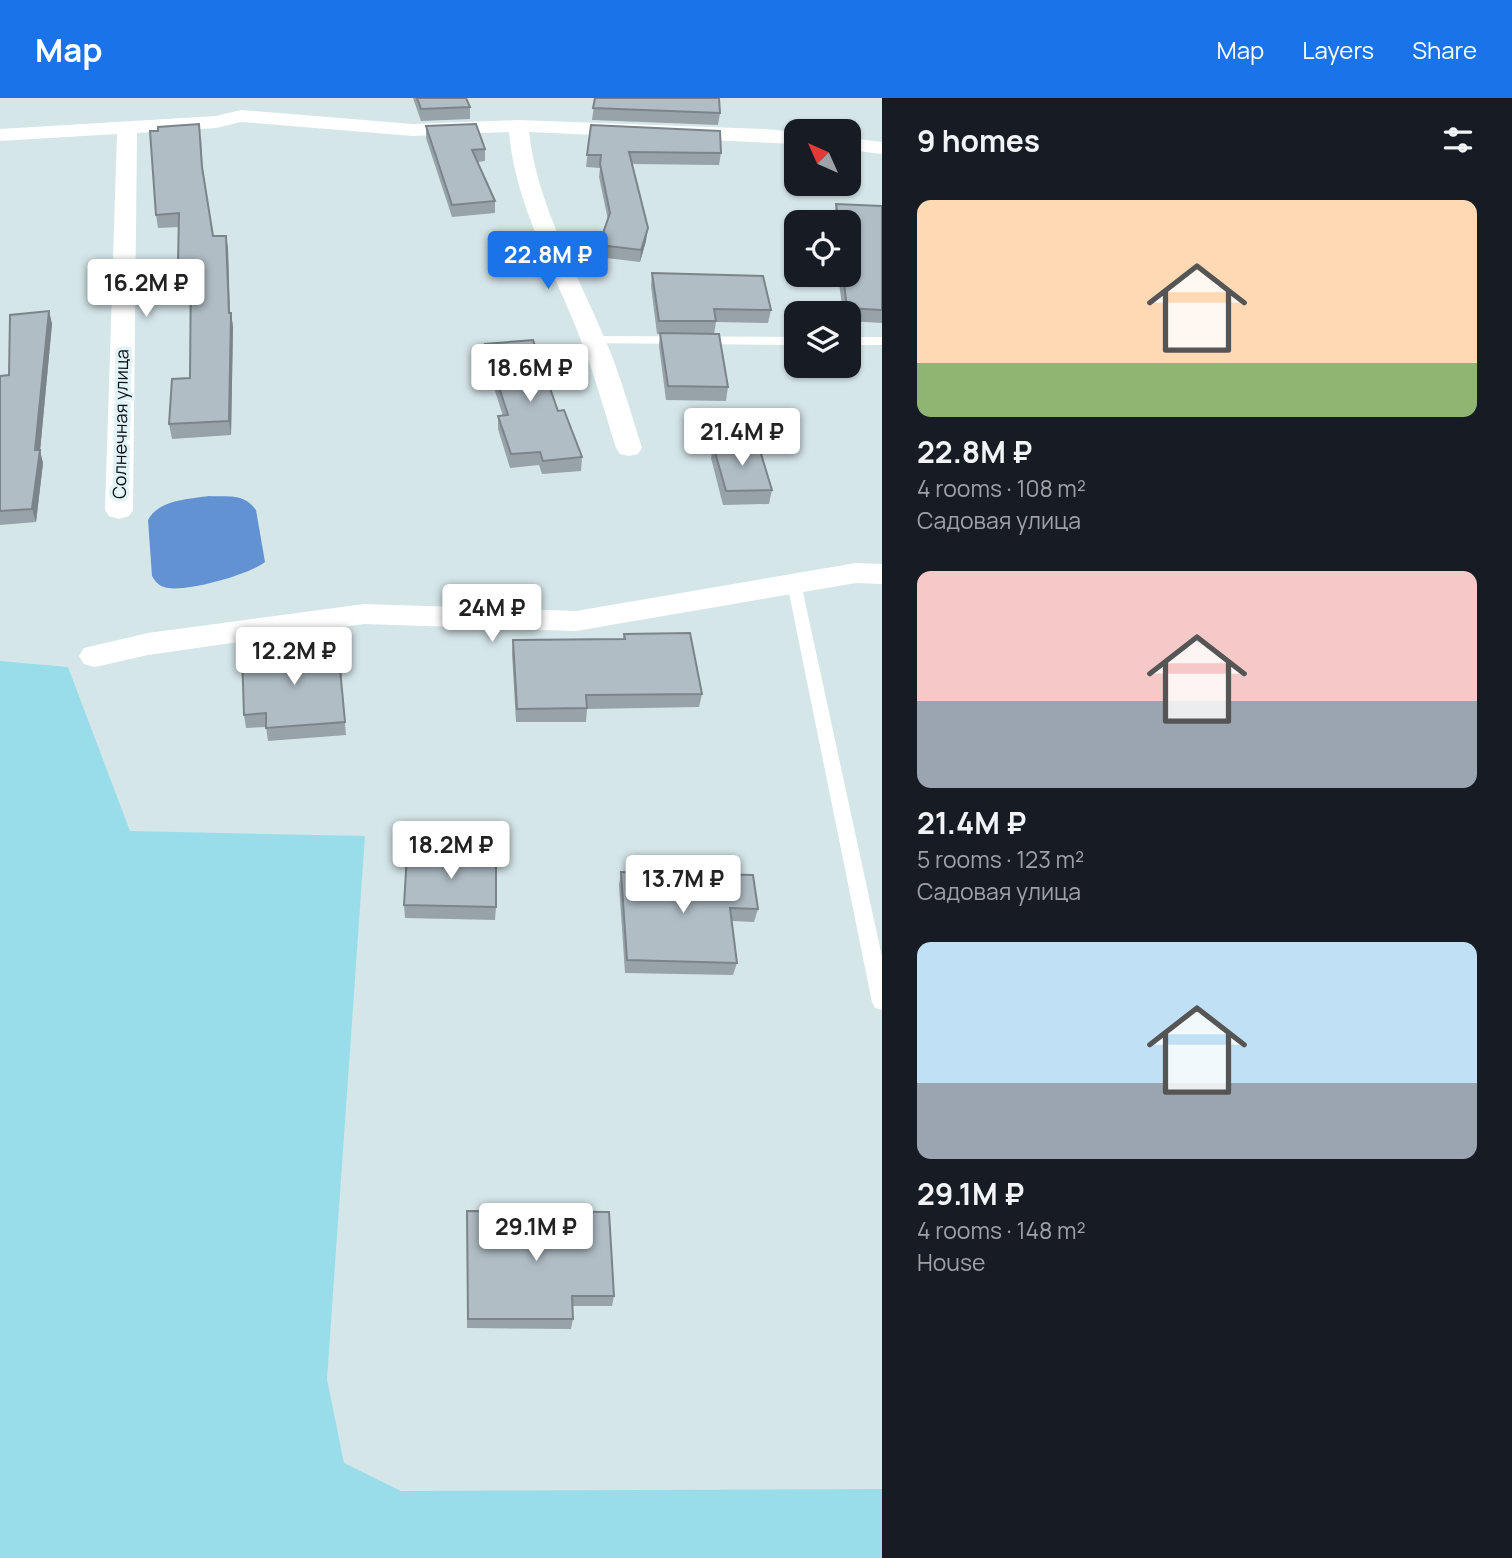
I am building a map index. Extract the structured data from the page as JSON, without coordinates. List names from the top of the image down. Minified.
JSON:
{"streets":{"street":["Солнечная улица"]},"north":"top left","page":{"header":"Map","nav":["Map","Layers","Share"],"heading":"9 homes","list":[{"name":"22.8M ₽","note":"4 rooms · 108 m² · Садовая улица"},{"name":"21.4M ₽","note":"5 rooms · 123 m² · Садовая улица"},{"name":"29.1M ₽","note":"4 rooms · 148 m² · House"}],"price":["22.8M ₽","16.2M ₽","18.6M ₽","21.4M ₽","24M ₽","12.2M ₽","18.2M ₽","13.7M ₽","29.1M ₽"]}}
